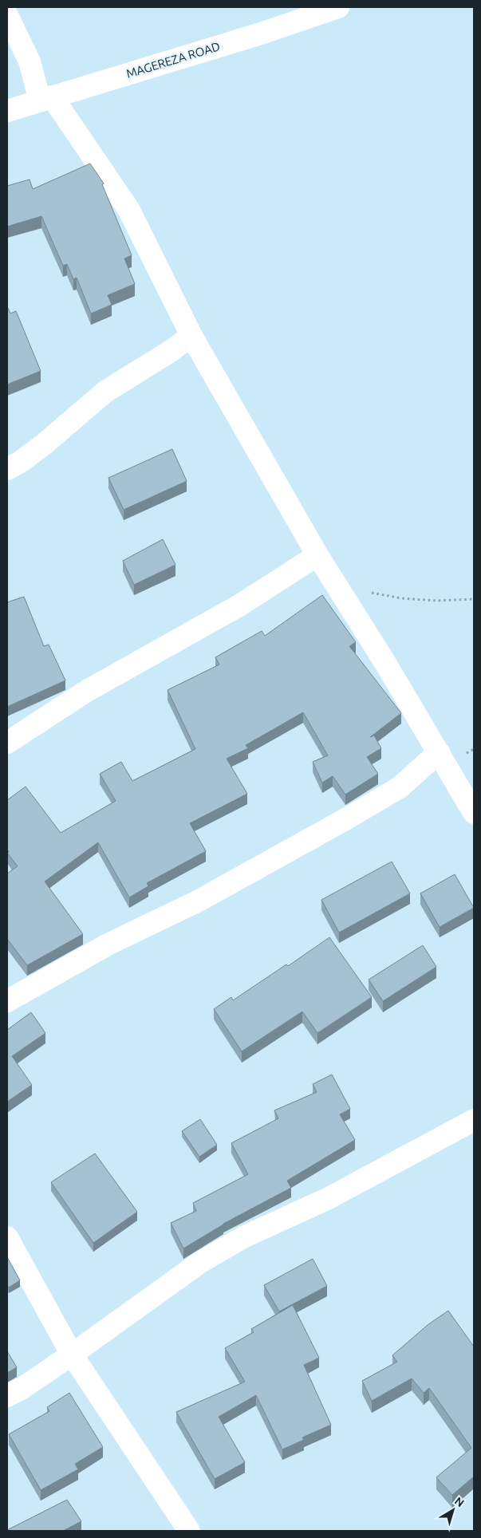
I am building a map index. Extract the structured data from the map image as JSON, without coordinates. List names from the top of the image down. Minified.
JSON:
{"streets":{"street":["MAGEREZA ROAD"]},"north":"top right"}
